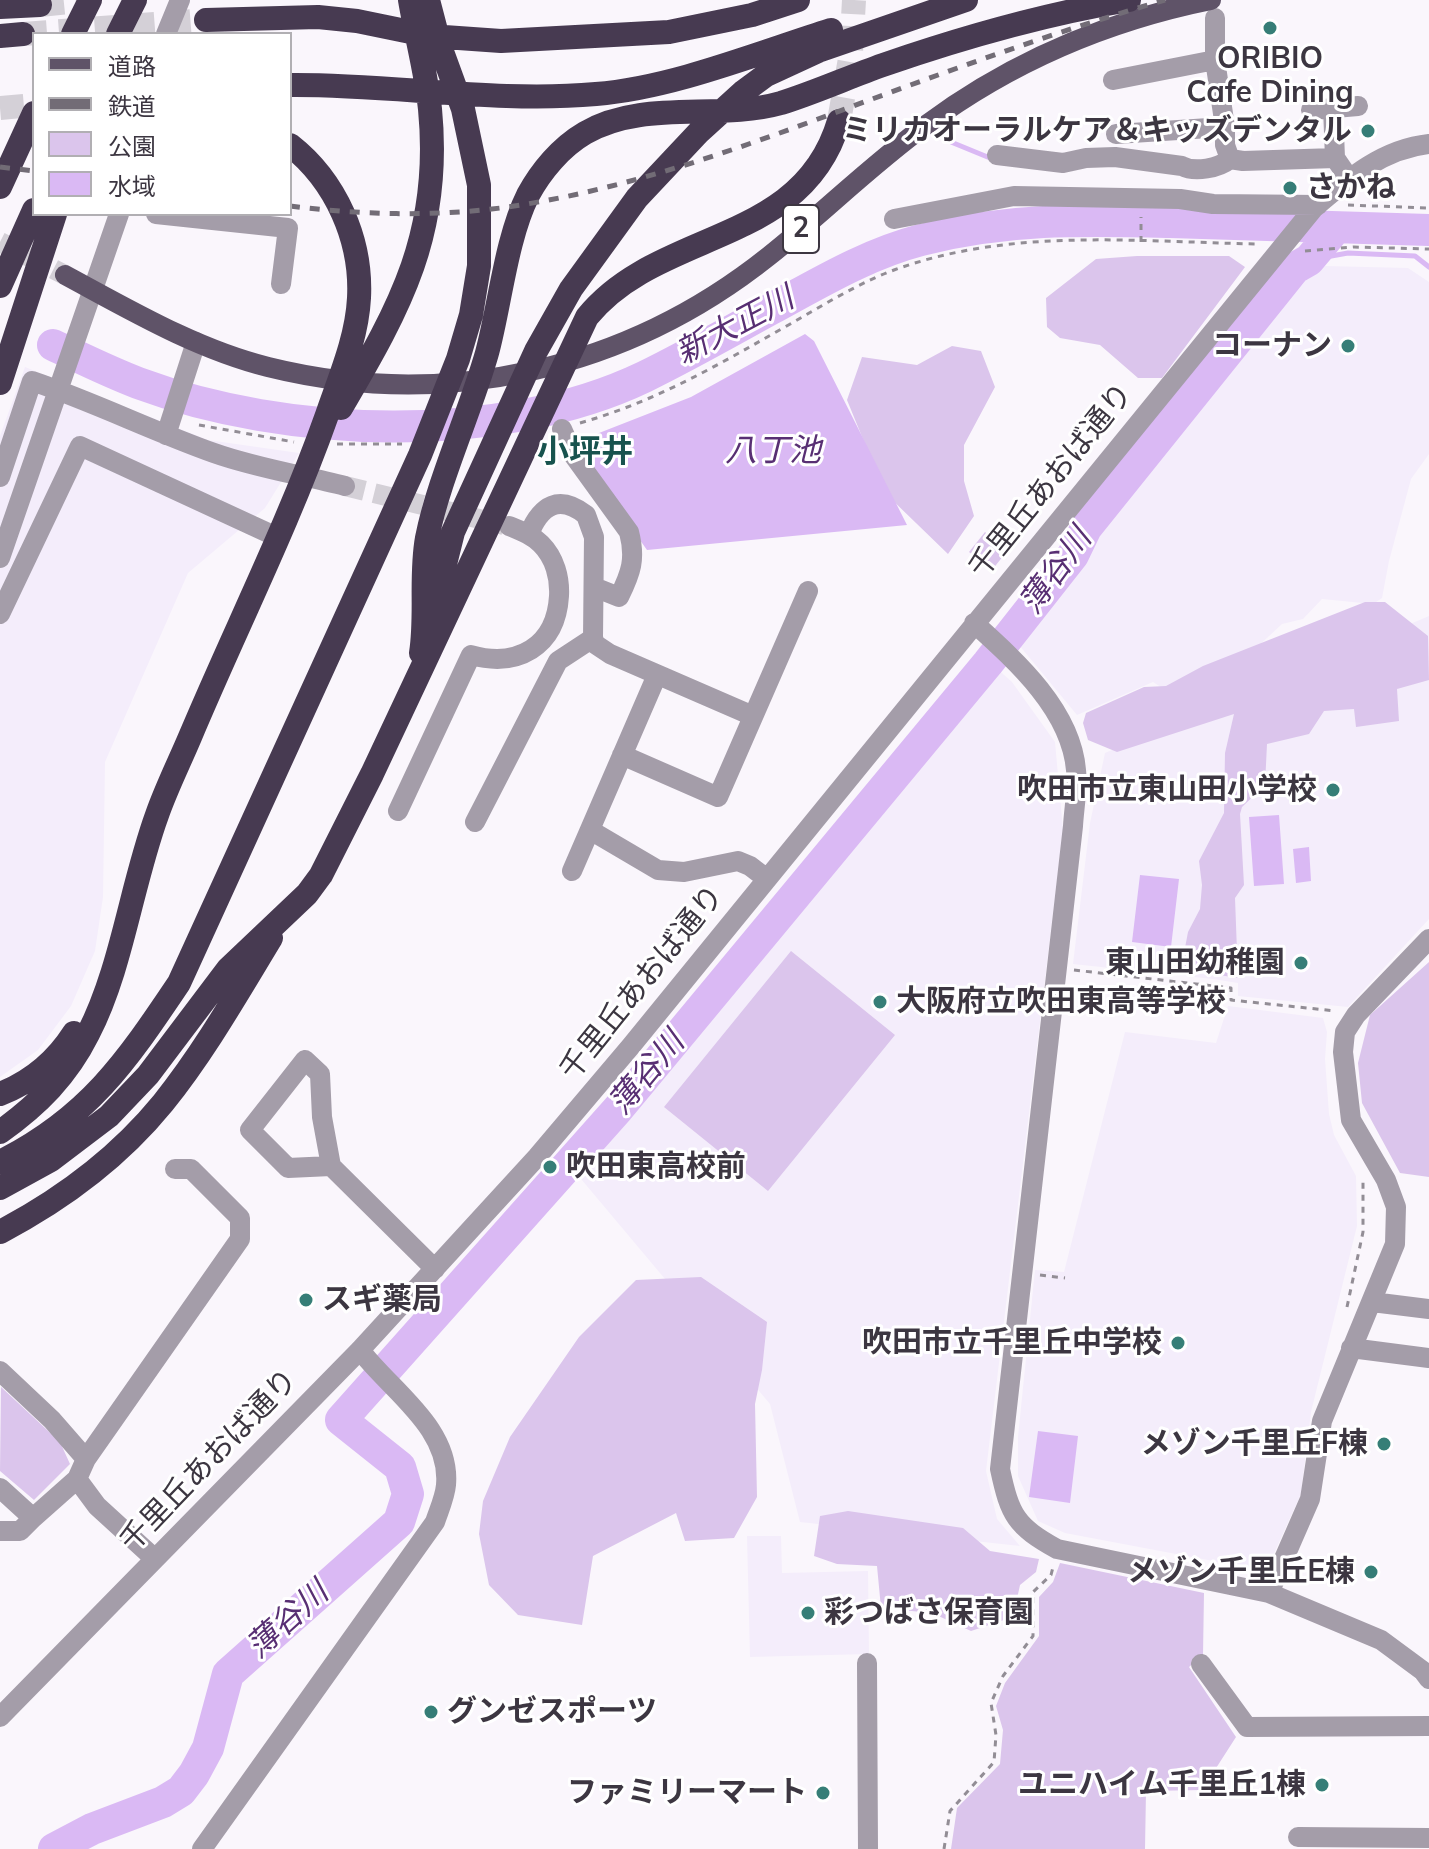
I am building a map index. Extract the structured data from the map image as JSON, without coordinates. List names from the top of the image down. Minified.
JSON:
{"streets":{"main road":["2"],"street":["千里丘あおば通り"]},"districts":["小坪井"],"water":["新大正川","八丁池","薄谷川"],"places":["ORIBIO Cafe Dining","ミリカオーラルケア＆キッズデンタル","さかね","コーナン","吹田市立東山田小学校","東山田幼稚園","大阪府立吹田東高等学校","吹田東高校前","スギ薬局","吹田市立千里丘中学校","メゾン千里丘F棟","メゾン千里丘E棟","彩つばさ保育園","グンゼスポーツ","ユニハイム千里丘1棟","ファミリーマート"],"legend":["道路","鉄道","公園","水域"]}
